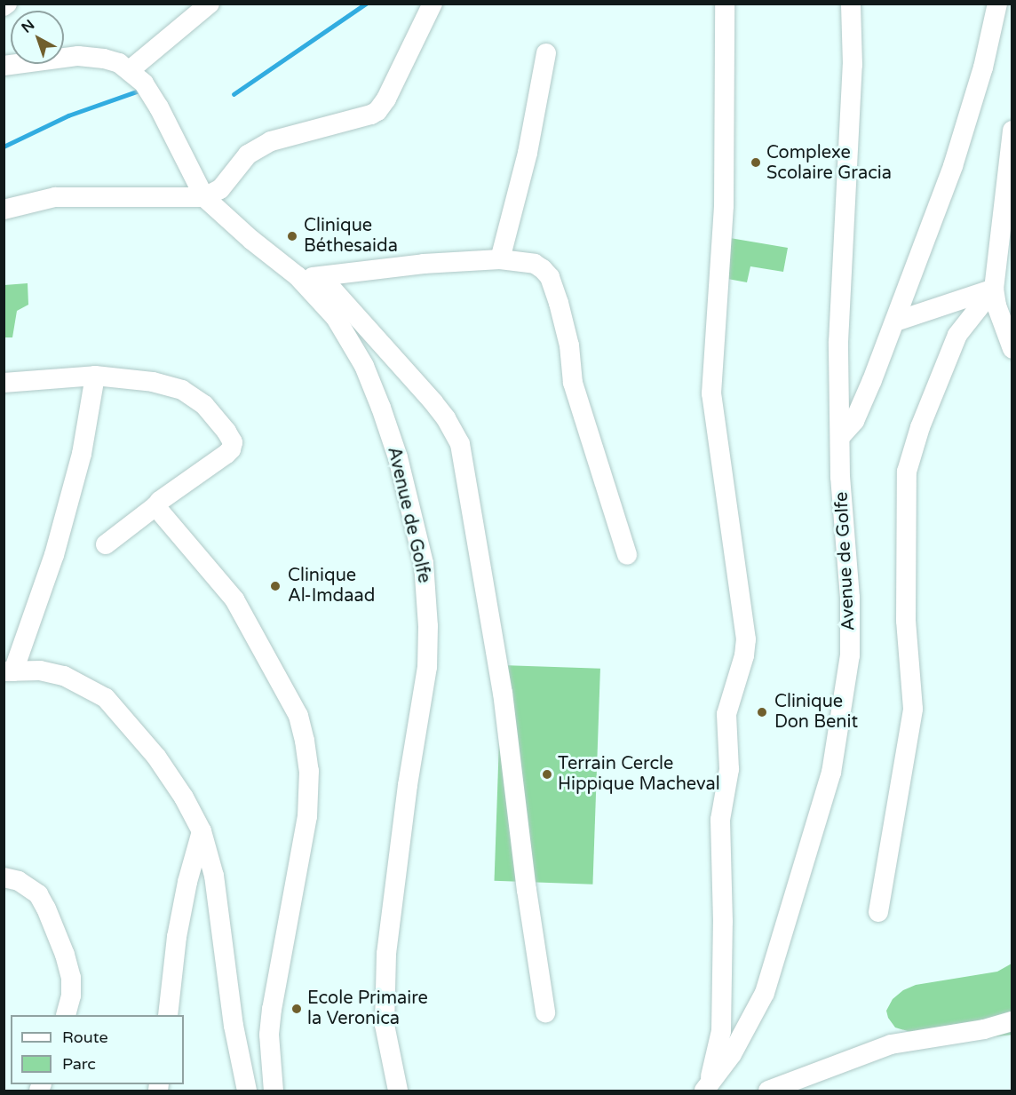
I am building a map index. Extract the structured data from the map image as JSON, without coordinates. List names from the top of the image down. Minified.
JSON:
{"streets":{"street":["Avenue de Golfe"]},"places":["Complexe Scolaire Gracia","Clinique Béthesaida","Clinique Al-Imdaad","Clinique Don Benit","Terrain Cercle Hippique Macheval","Ecole Primaire la Veronica"],"legend":["Route","Parc"],"north":"top left"}
